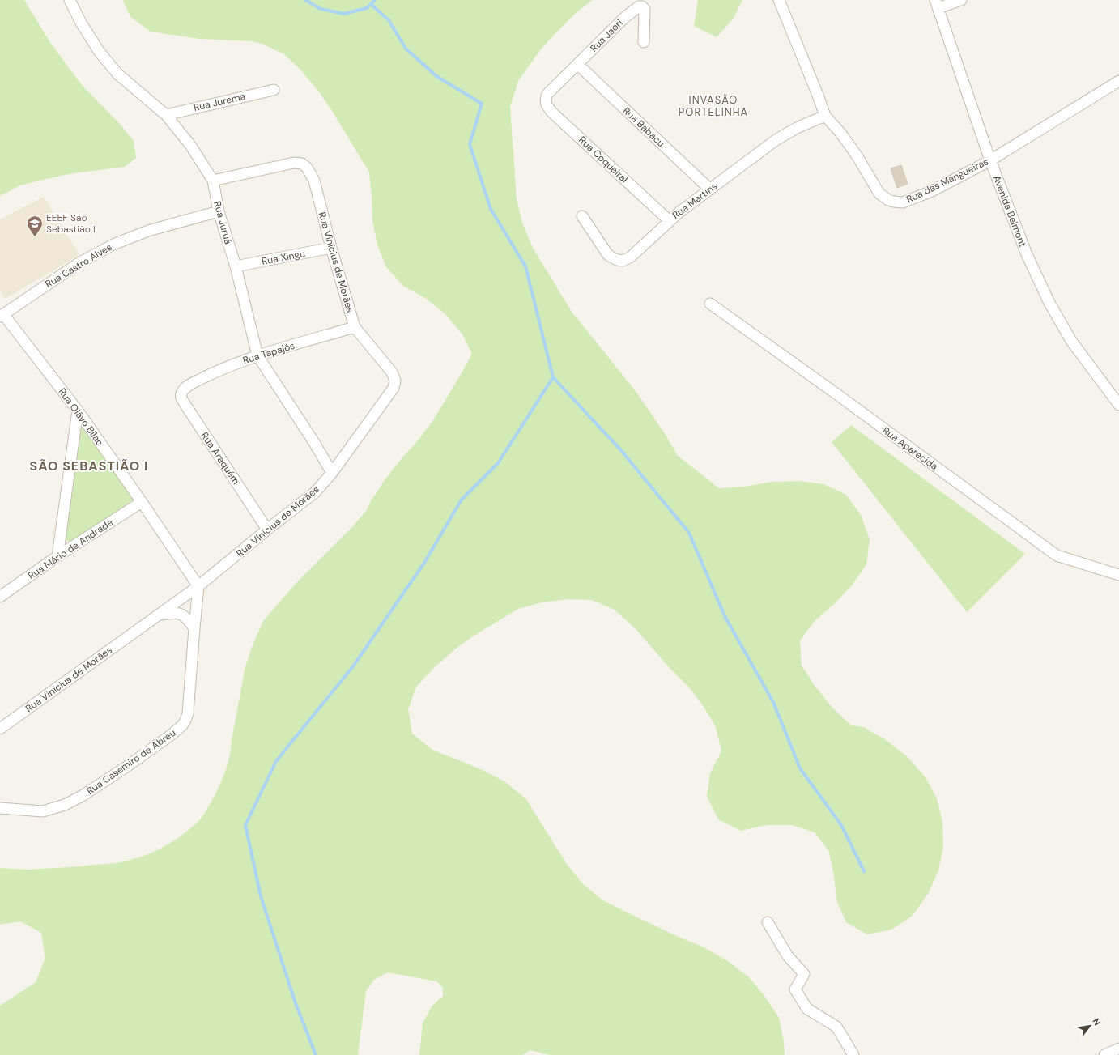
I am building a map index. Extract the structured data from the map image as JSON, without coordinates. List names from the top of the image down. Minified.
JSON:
{"streets":{"street":["Rua Jaori","Rua Jurema","Rua Babacu","Rua Coqueiral","Rua das Mangueiras","Rua Martins","Avenida Belmont","Rua Juruá","Rua Xingu","Rua Vinícius de Morães","Rua Castro Alves","Rua Tapajós","Rua Olávo Bilac","Rua Aparecida","Rua Araquém","Rua Mário de Andrade","Rua Casemiro de Abreu"]},"crossings":[["Rua Jaori","Rua Babacu"],["Rua Jaori","Rua Coqueiral"],["Rua Jurema","Rua Juruá"],["Rua Babacu","Rua Martins"],["Rua Coqueiral","Rua Martins"],["Rua das Mangueiras","Rua Martins"],["Rua das Mangueiras","Avenida Belmont"],["Rua Juruá","Rua Xingu"],["Rua Juruá","Rua Vinícius de Morães"],["Rua Juruá","Rua Castro Alves"],["Rua Juruá","Rua Tapajós"],["Rua Xingu","Rua Vinícius de Morães"],["Rua Vinícius de Morães","Rua Tapajós"],["Rua Vinícius de Morães","Rua Olávo Bilac"],["Rua Vinícius de Morães","Rua Araquém"],["Rua Vinícius de Morães","Rua Casemiro de Abreu"],["Rua Castro Alves","Rua Olávo Bilac"],["Rua Tapajós","Rua Araquém"],["Rua Olávo Bilac","Rua Mário de Andrade"],["Rua Olávo Bilac","Rua Casemiro de Abreu"]],"districts":["INVASÃO PORTELINHA","SÃO SEBASTIÃO I"],"places":{"school or university":["EEEF São Sebastião I"]},"north":"top right"}
